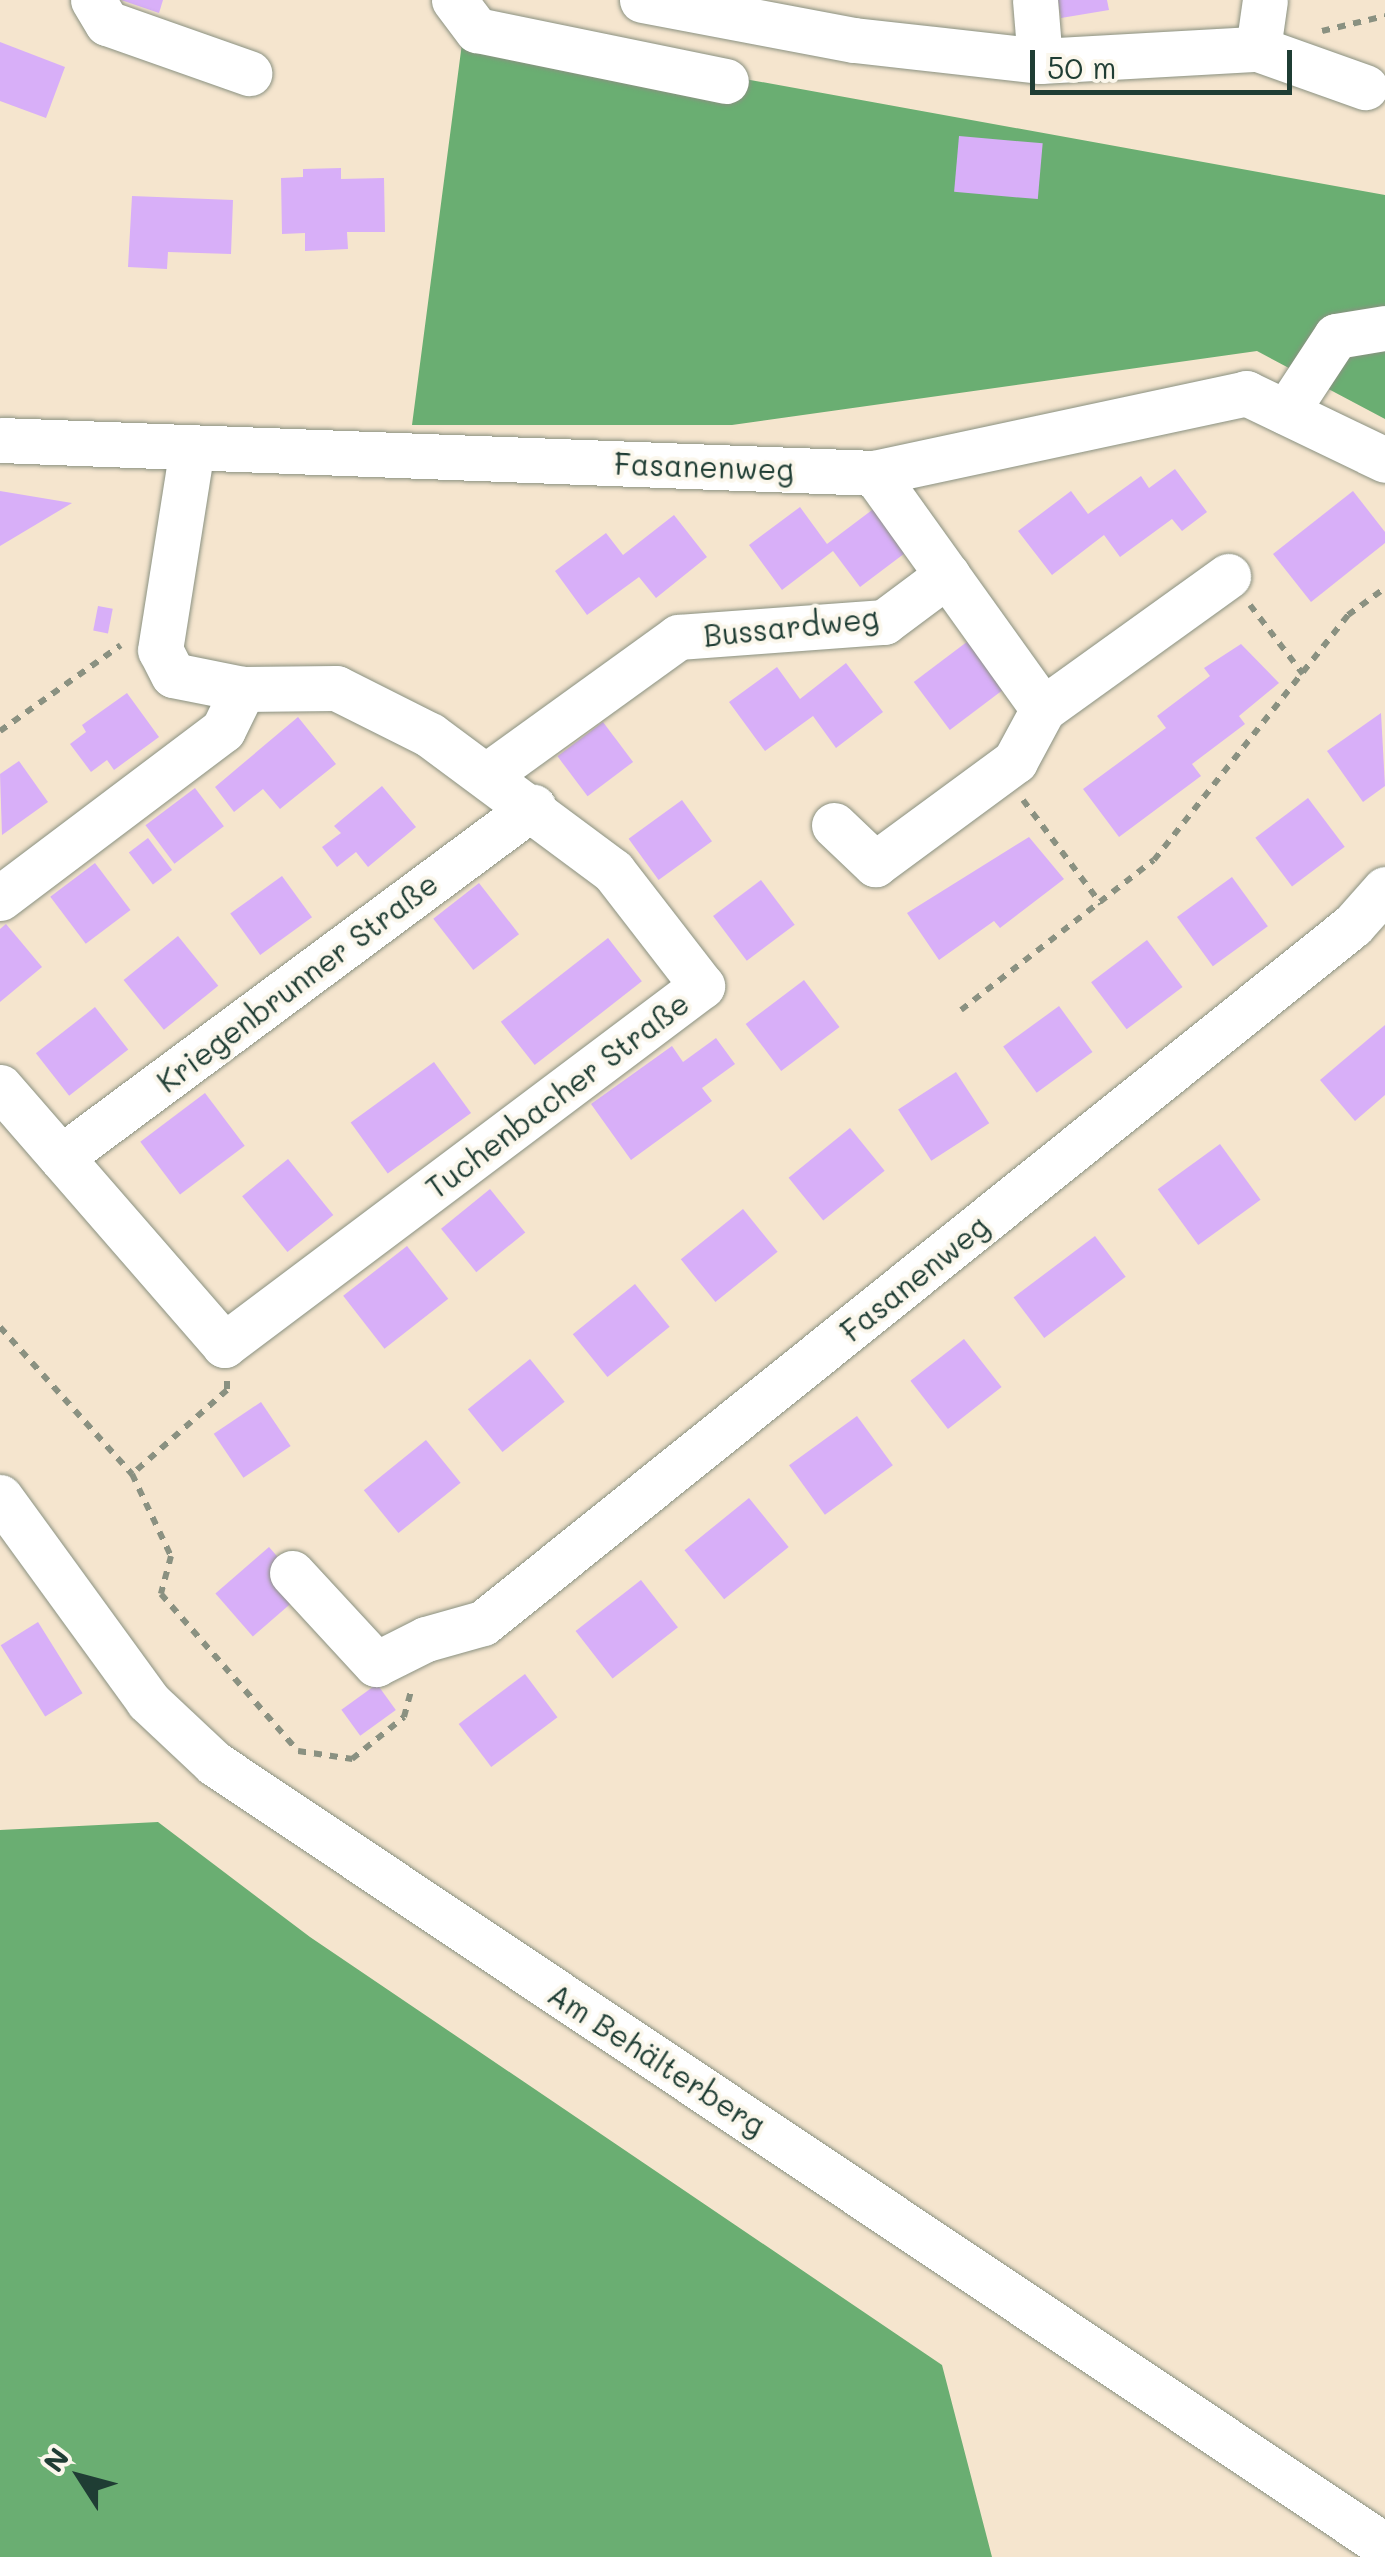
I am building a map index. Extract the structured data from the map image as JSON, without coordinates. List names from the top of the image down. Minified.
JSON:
{"streets":{"street":["Fasanenweg","Bussardweg","Kriegenbrunner Straße","Tuchenbacher Straße","Am Behälterberg"]},"crossings":[["Bussardweg","Tuchenbacher Straße"],["Kriegenbrunner Straße","Tuchenbacher Straße"]],"scale_bar":"50 m","north":"top left"}
